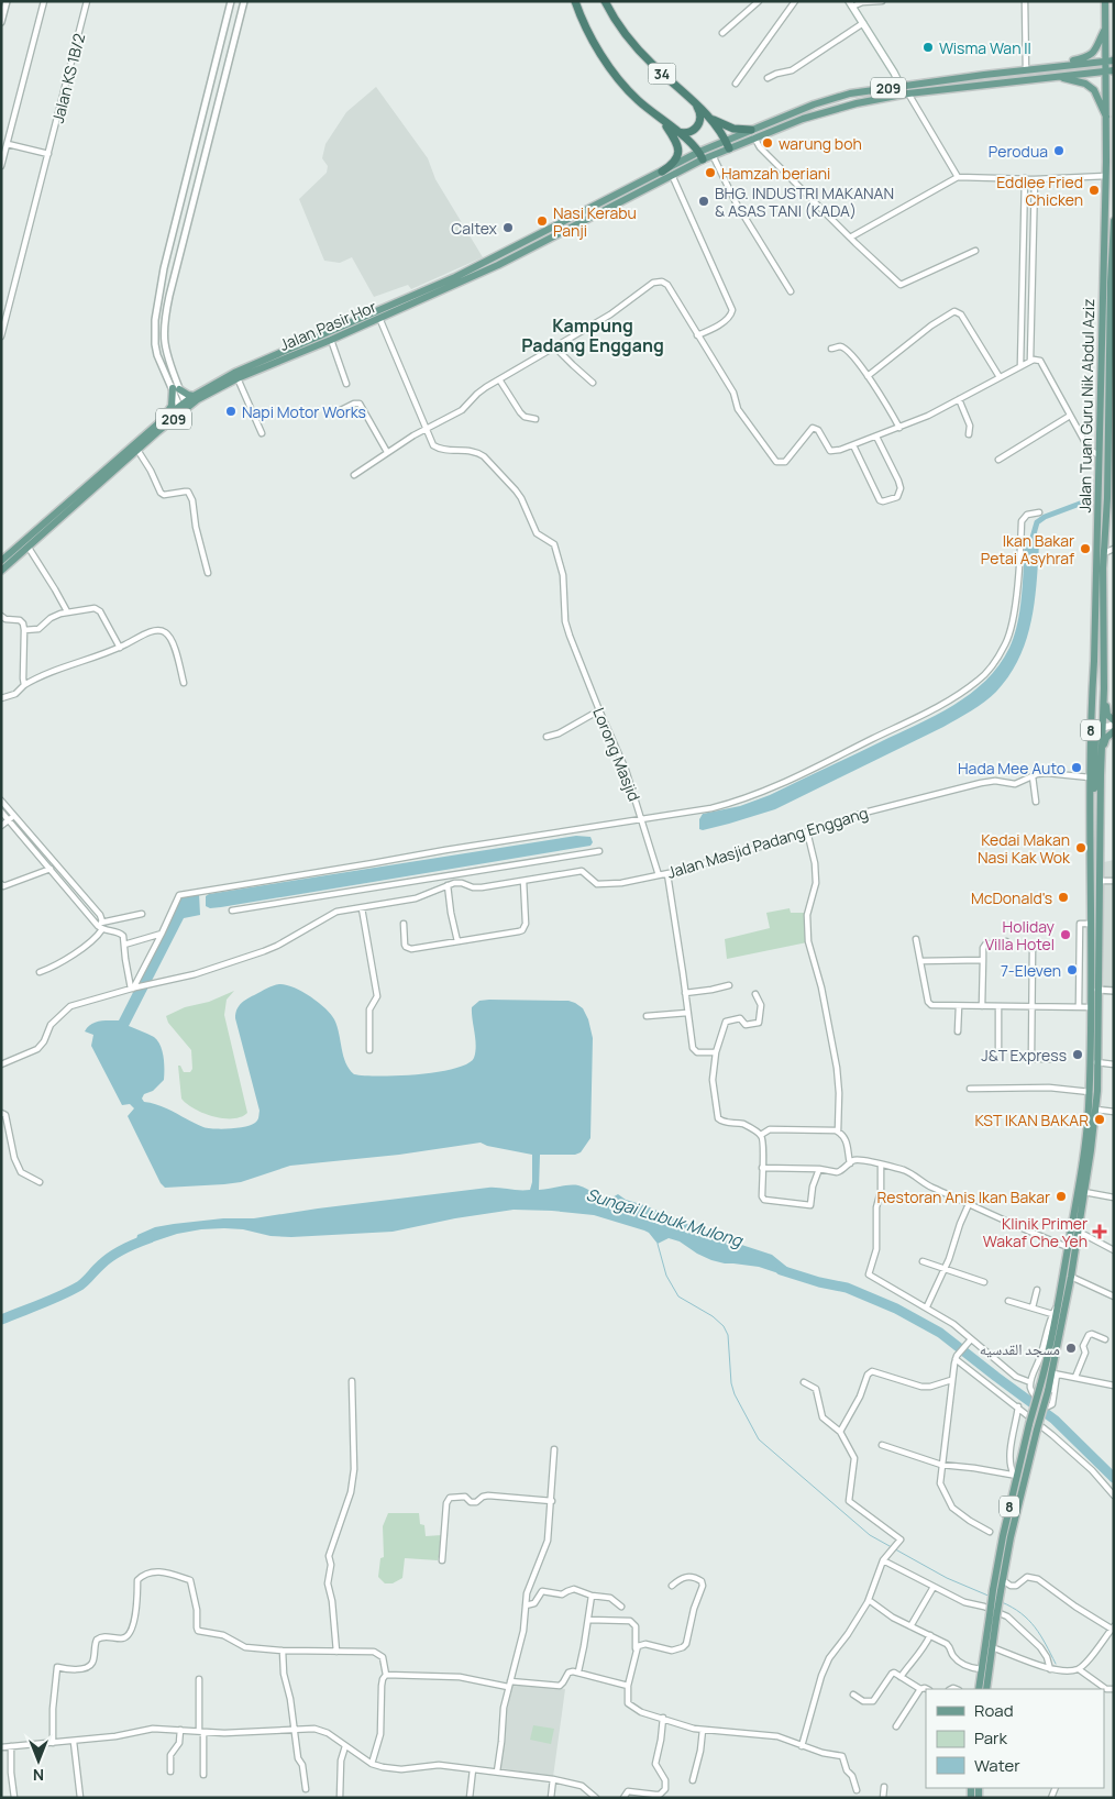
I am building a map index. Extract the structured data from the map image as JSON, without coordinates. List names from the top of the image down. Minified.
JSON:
{"streets":{"highway":["34"],"main road":["209","Jalan Pasir Hor","Jalan Tuan Guru Nik Abdul Aziz","8"],"street":["Jalan KS 1B/2","Lorong Masjid","Jalan Masjid Padang Enggang"]},"crossings":[["34","209"],["34","Jalan Pasir Hor"],["209","Jalan Pasir Hor"],["209","Jalan Tuan Guru Nik Abdul Aziz"],["Jalan Pasir Hor","Lorong Masjid"],["Jalan Tuan Guru Nik Abdul Aziz","Jalan Masjid Padang Enggang"],["Lorong Masjid","Jalan Masjid Padang Enggang"]],"districts":["Kampung Padang Enggang"],"water":["Sungai Lubuk Mulong"],"places":{"other":["Wisma Wan II","warung boh","Perodua","Hamzah beriani","Eddlee Fried Chicken","BHG. INDUSTRI MAKANAN & ASAS TANI (KADA)","Nasi Kerabu Panji","Caltex","Napi Motor Works","Ikan Bakar Petai Asyhraf","Hada Mee Auto","Kedai Makan Nasi Kak Wok","McDonald's","Holiday Villa Hotel","7-Eleven","J&T Express","KST IKAN BAKAR","Restoran Anis Ikan Bakar","مسجد القدسيه"],"health":["Klinik Primer Wakaf Che Yeh"]},"legend":["Road","Park","Water"],"north":"bottom"}
